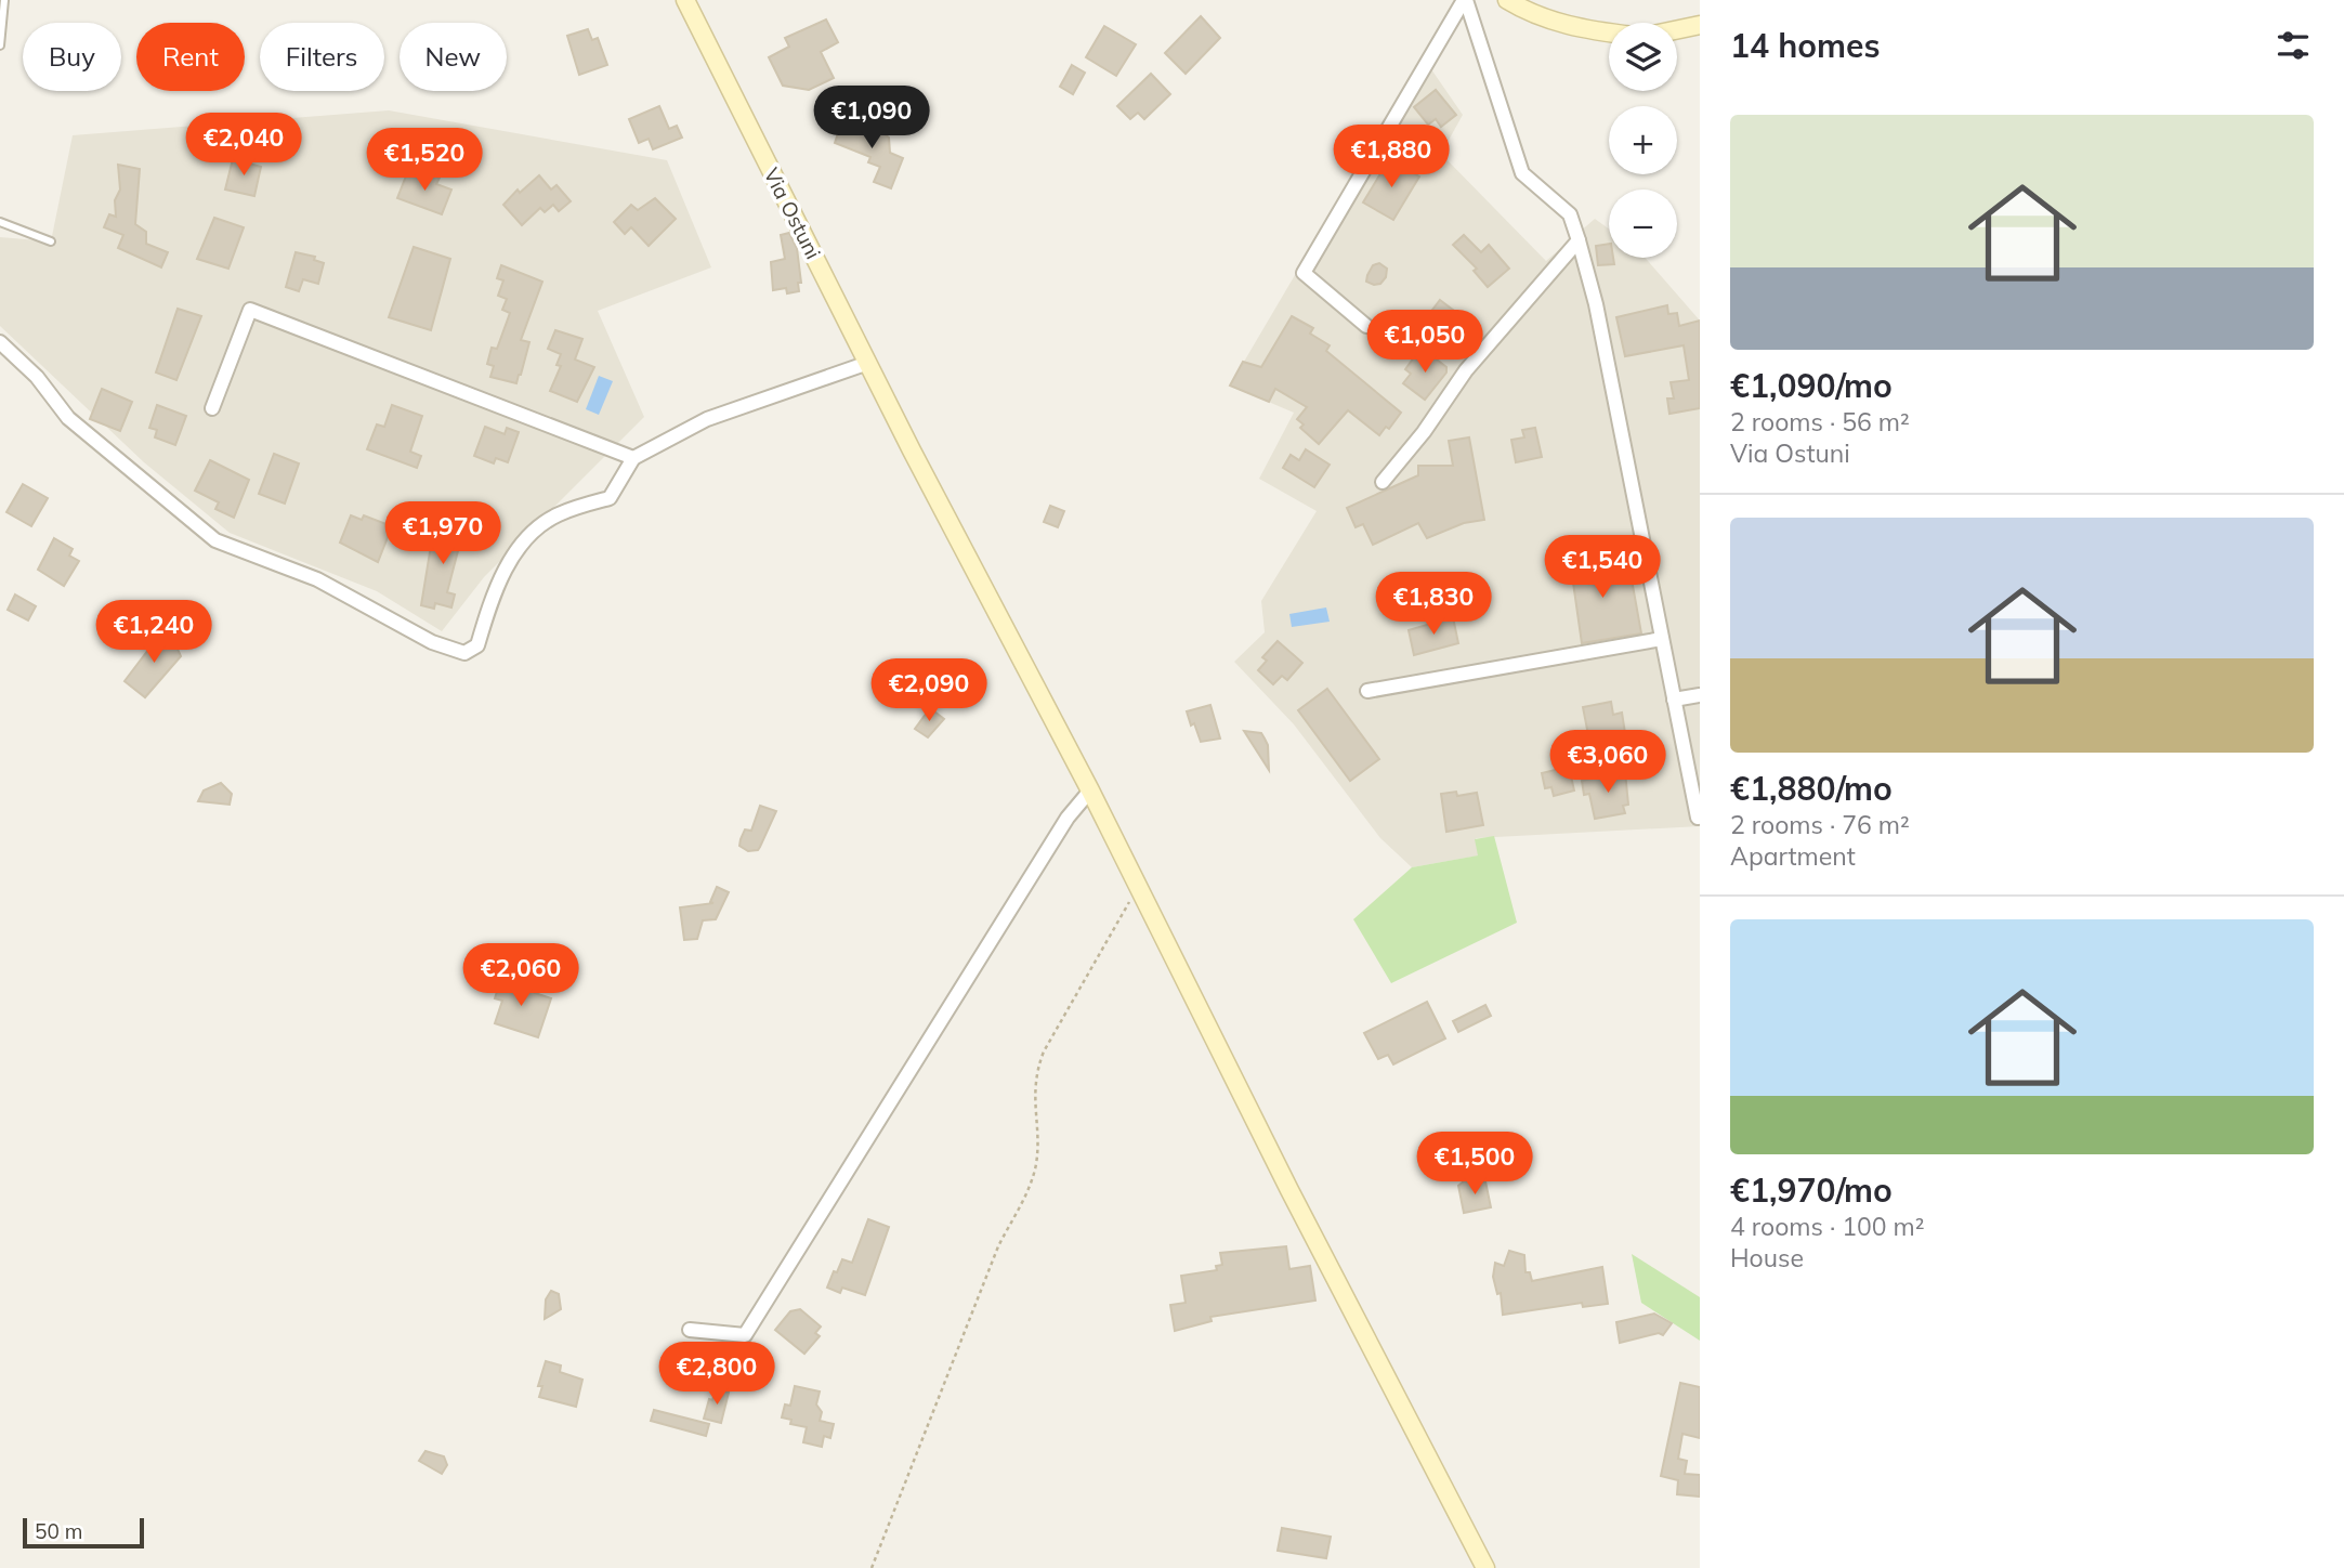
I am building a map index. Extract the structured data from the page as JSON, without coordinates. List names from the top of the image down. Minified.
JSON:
{"streets":{"main road":["Via Ostuni"]},"scale_bar":"50 m","page":{"heading":"14 homes","map_buttons":["+","−"],"chip":["Buy","Rent","Filters","New"],"price":["€1,090","€2,040","€1,880","€1,520","€1,050","€1,970","€1,540","€1,830","€1,240","€2,090","€3,060","€2,060","€1,500","€2,800"],"list":[{"name":"€1,090/mo","note":"2 rooms · 56 m² · Via Ostuni"},{"name":"€1,880/mo","note":"2 rooms · 76 m² · Apartment"},{"name":"€1,970/mo","note":"4 rooms · 100 m² · House"}],"scale":"50 m"}}
